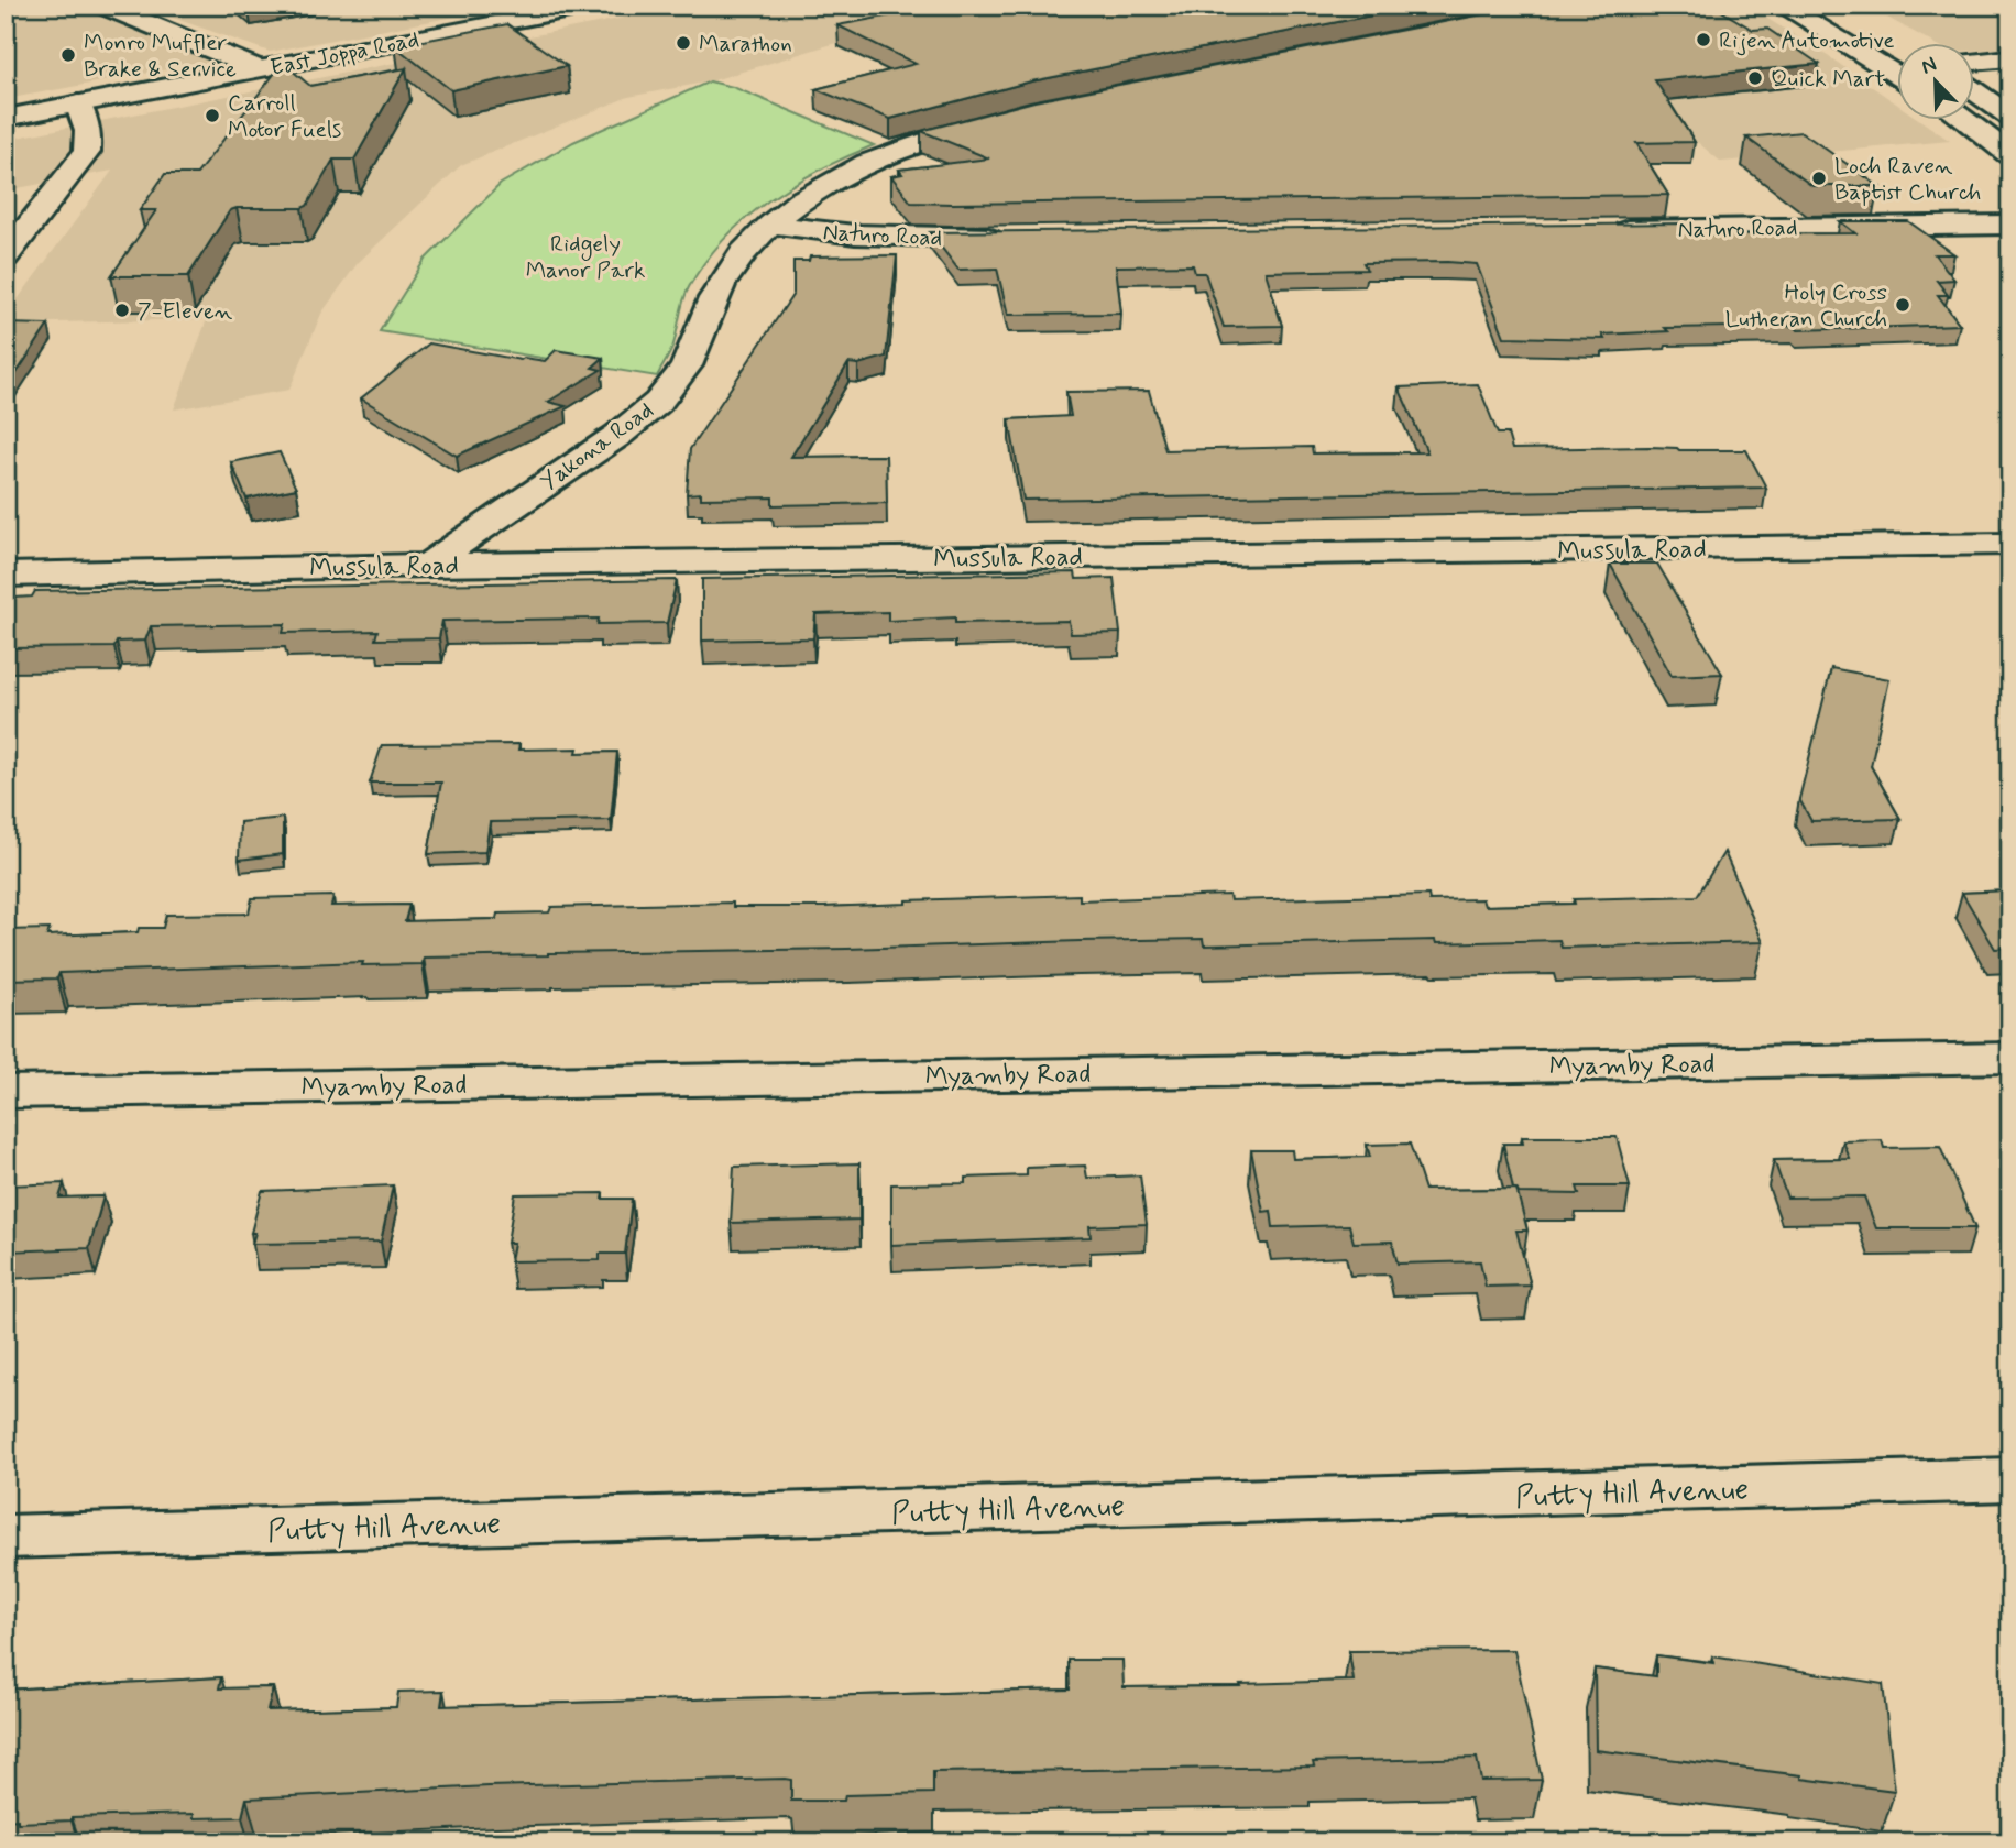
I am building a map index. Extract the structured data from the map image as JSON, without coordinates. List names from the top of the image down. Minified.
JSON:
{"streets":{"street":["East Joppa Road","Naturo Road","Yakona Road","Mussula Road","Myamby Road","Putty Hill Avenue"]},"crossings":[["Naturo Road","Yakona Road"],["Yakona Road","Mussula Road"]],"parks":["Ridgely Manor Park"],"places":["Rijen Automotive","Marathon","Monro Muffler Brake & Service","Quick Mart","Carroll Motor Fuels","Loch Raven Baptist Church","Holy Cross Lutheran Church","7-Eleven"],"north":"top left"}
